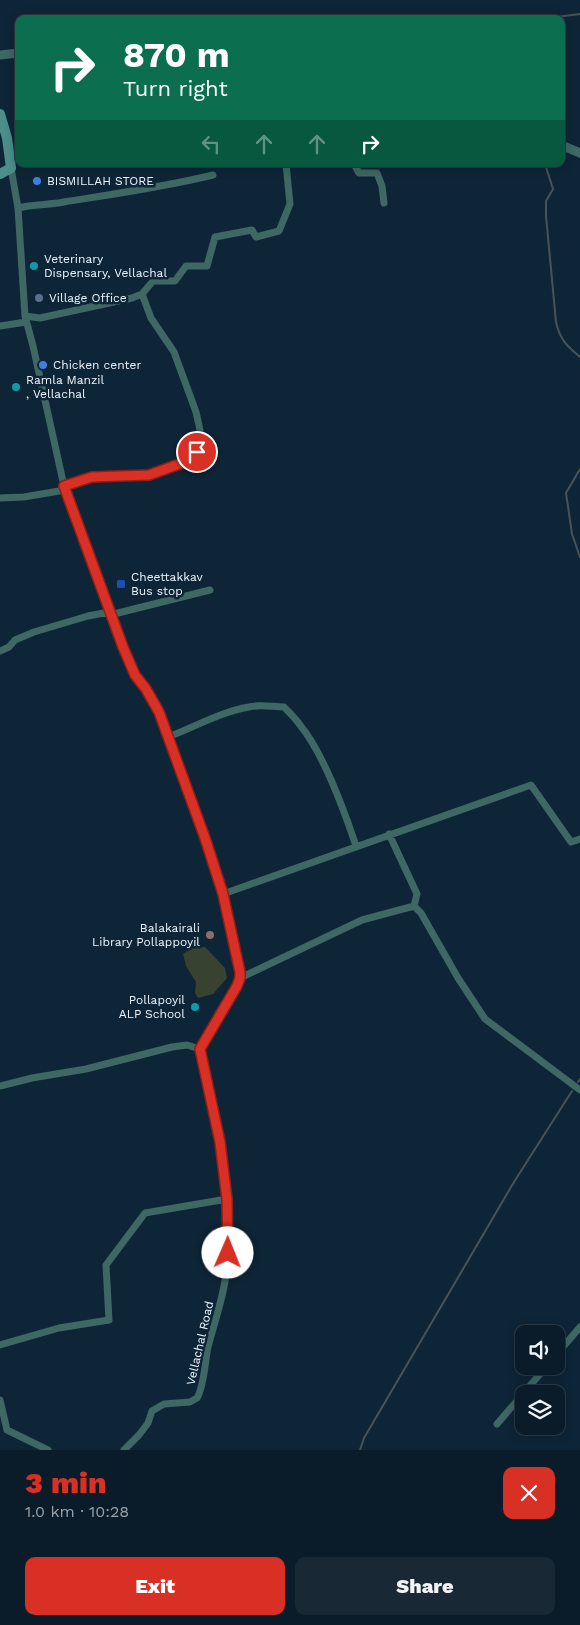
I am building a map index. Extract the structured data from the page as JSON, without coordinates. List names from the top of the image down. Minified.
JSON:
{"streets":{"street":["Vellachal Road"]},"places":{"other":["BISMILLAH STORE","Veterinary Dispensary, Vellachal","Village Office","Chicken center","Ramla Manzil , Vellachal","Balakairali Library Pollappoyil","Pollapoyil ALP School"],"transit":["Cheettakkav Bus stop"]},"page":{"turn":["870 m","Turn right"],"heading":["3 min","1.0 km · 10:28"],"buttons":["Exit","Share"]}}
